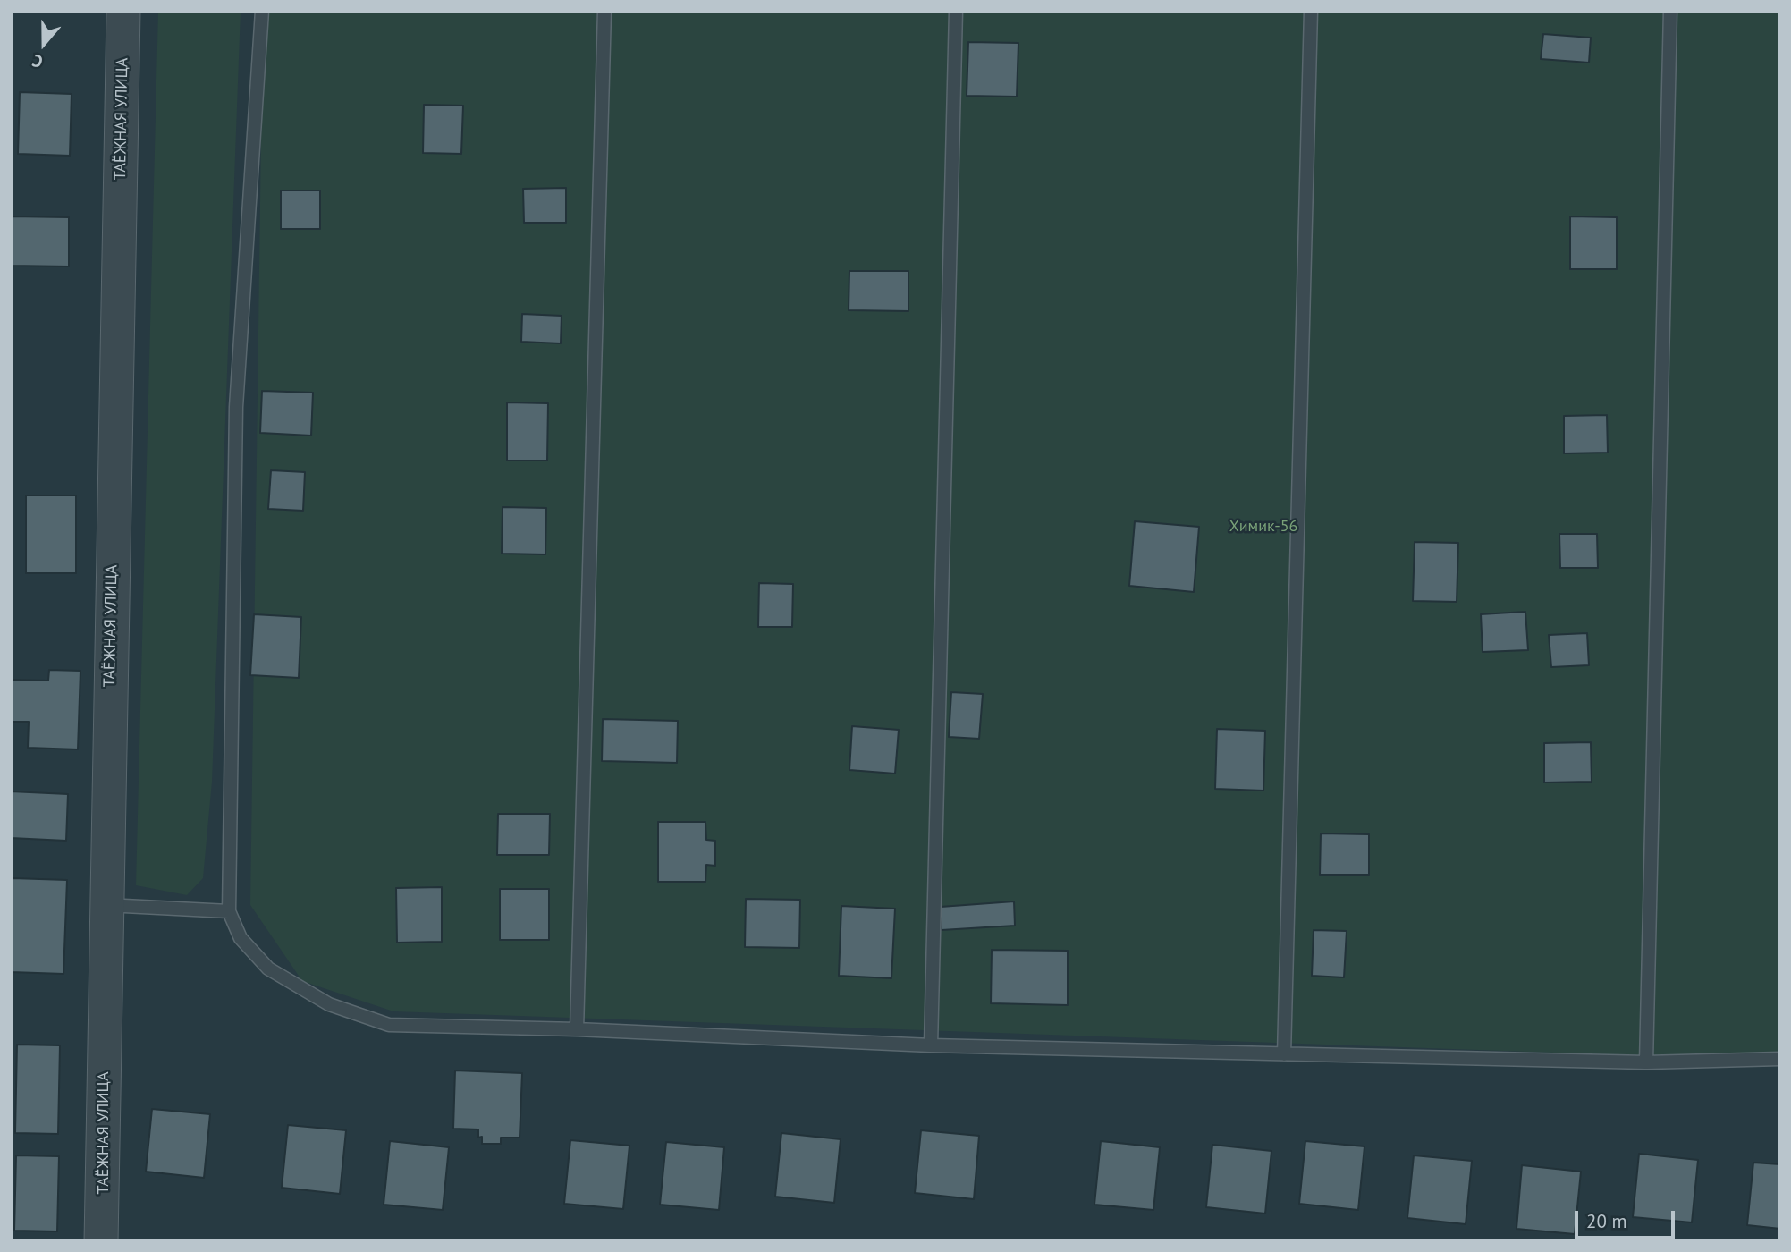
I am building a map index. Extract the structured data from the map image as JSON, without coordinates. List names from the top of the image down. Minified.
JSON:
{"streets":{"street":["ТАЁЖНАЯ УЛИЦА"]},"parks":["Химик-56"],"scale_bar":"20 m","north":"bottom"}
